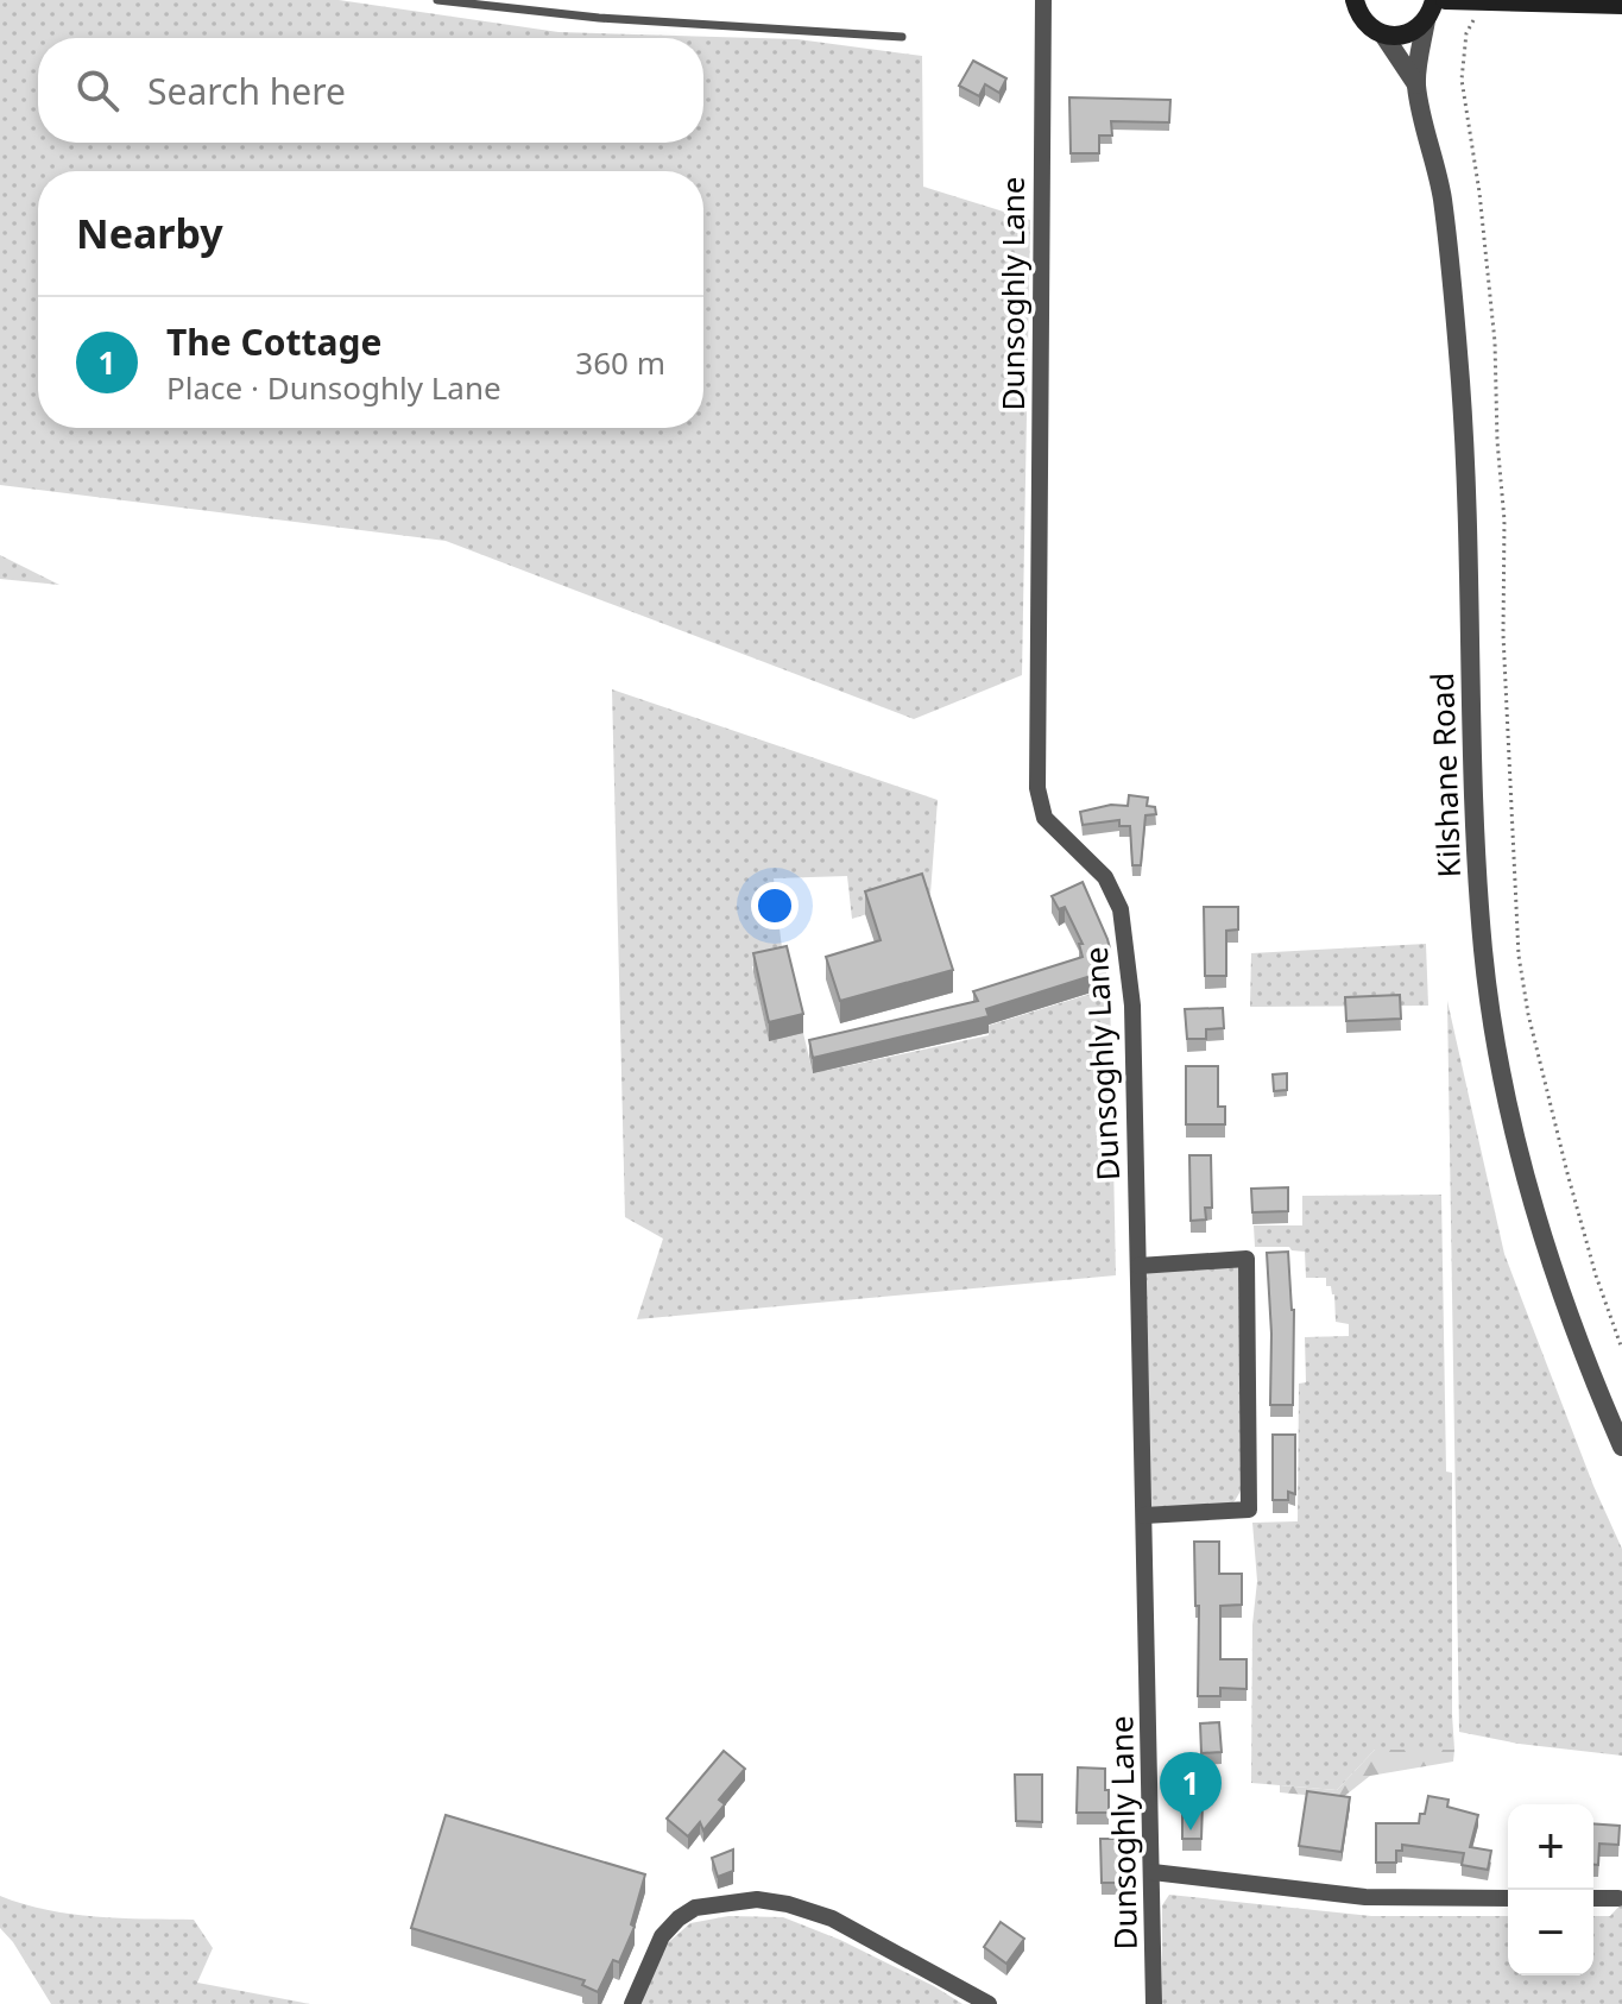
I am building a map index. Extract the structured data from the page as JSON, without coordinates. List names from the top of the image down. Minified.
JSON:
{"streets":{"street":["Dunsoghly Lane","Kilshane Road"]},"page":{"search":"Search here","heading":"Nearby","list":[{"mark":"1","name":"The Cottage","note":"Place · Dunsoghly Lane","value":"360 m"}],"pins":"1","map_buttons":["+","−"]}}
